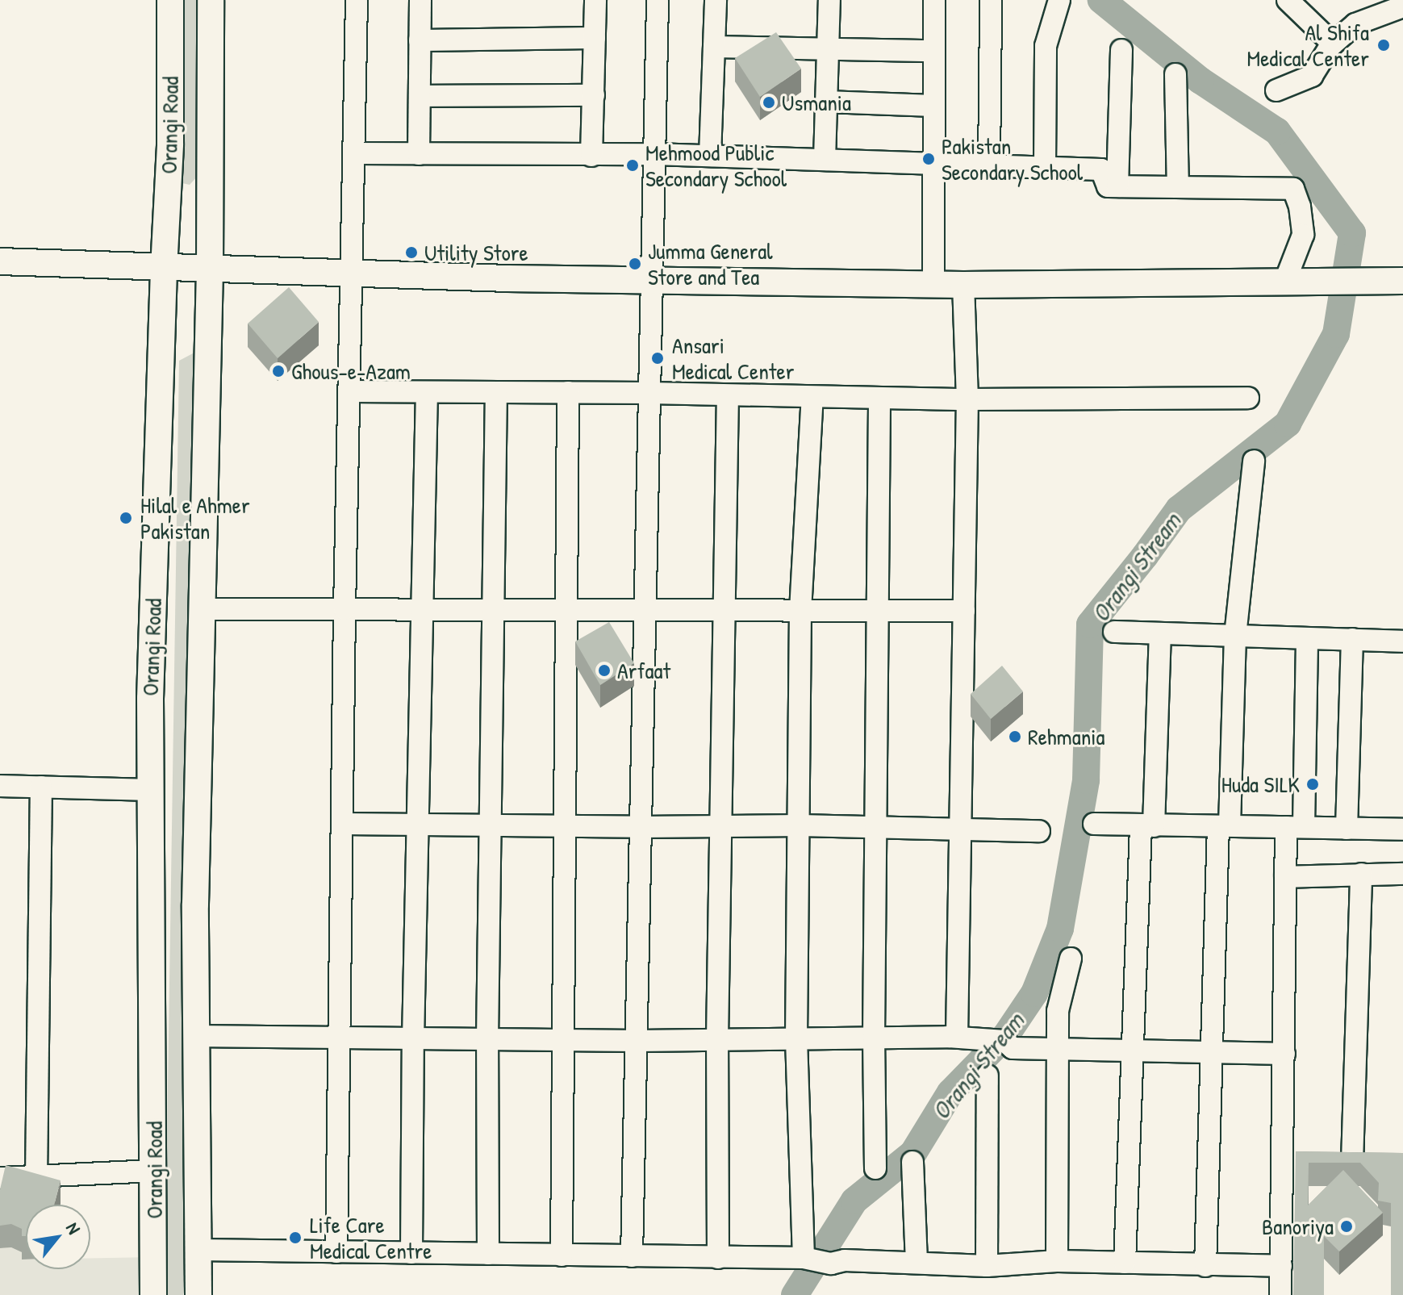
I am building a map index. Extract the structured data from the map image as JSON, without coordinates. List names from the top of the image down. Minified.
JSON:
{"streets":{"main road":["Orangi Road"]},"water":["Orangi Stream"],"places":["Al Shifa Medical Center","Usmania","Pakistan Secondary School","Mehmood Public Secondary School","Utility Store","Jumma General Store and Tea","Ansari Medical Center","Ghous-e-Azam","Hilal e Ahmer Pakistan","Arfaat","Rehmania","Huda SILK","Banoriya","Life Care Medical Centre"],"north":"top right"}
